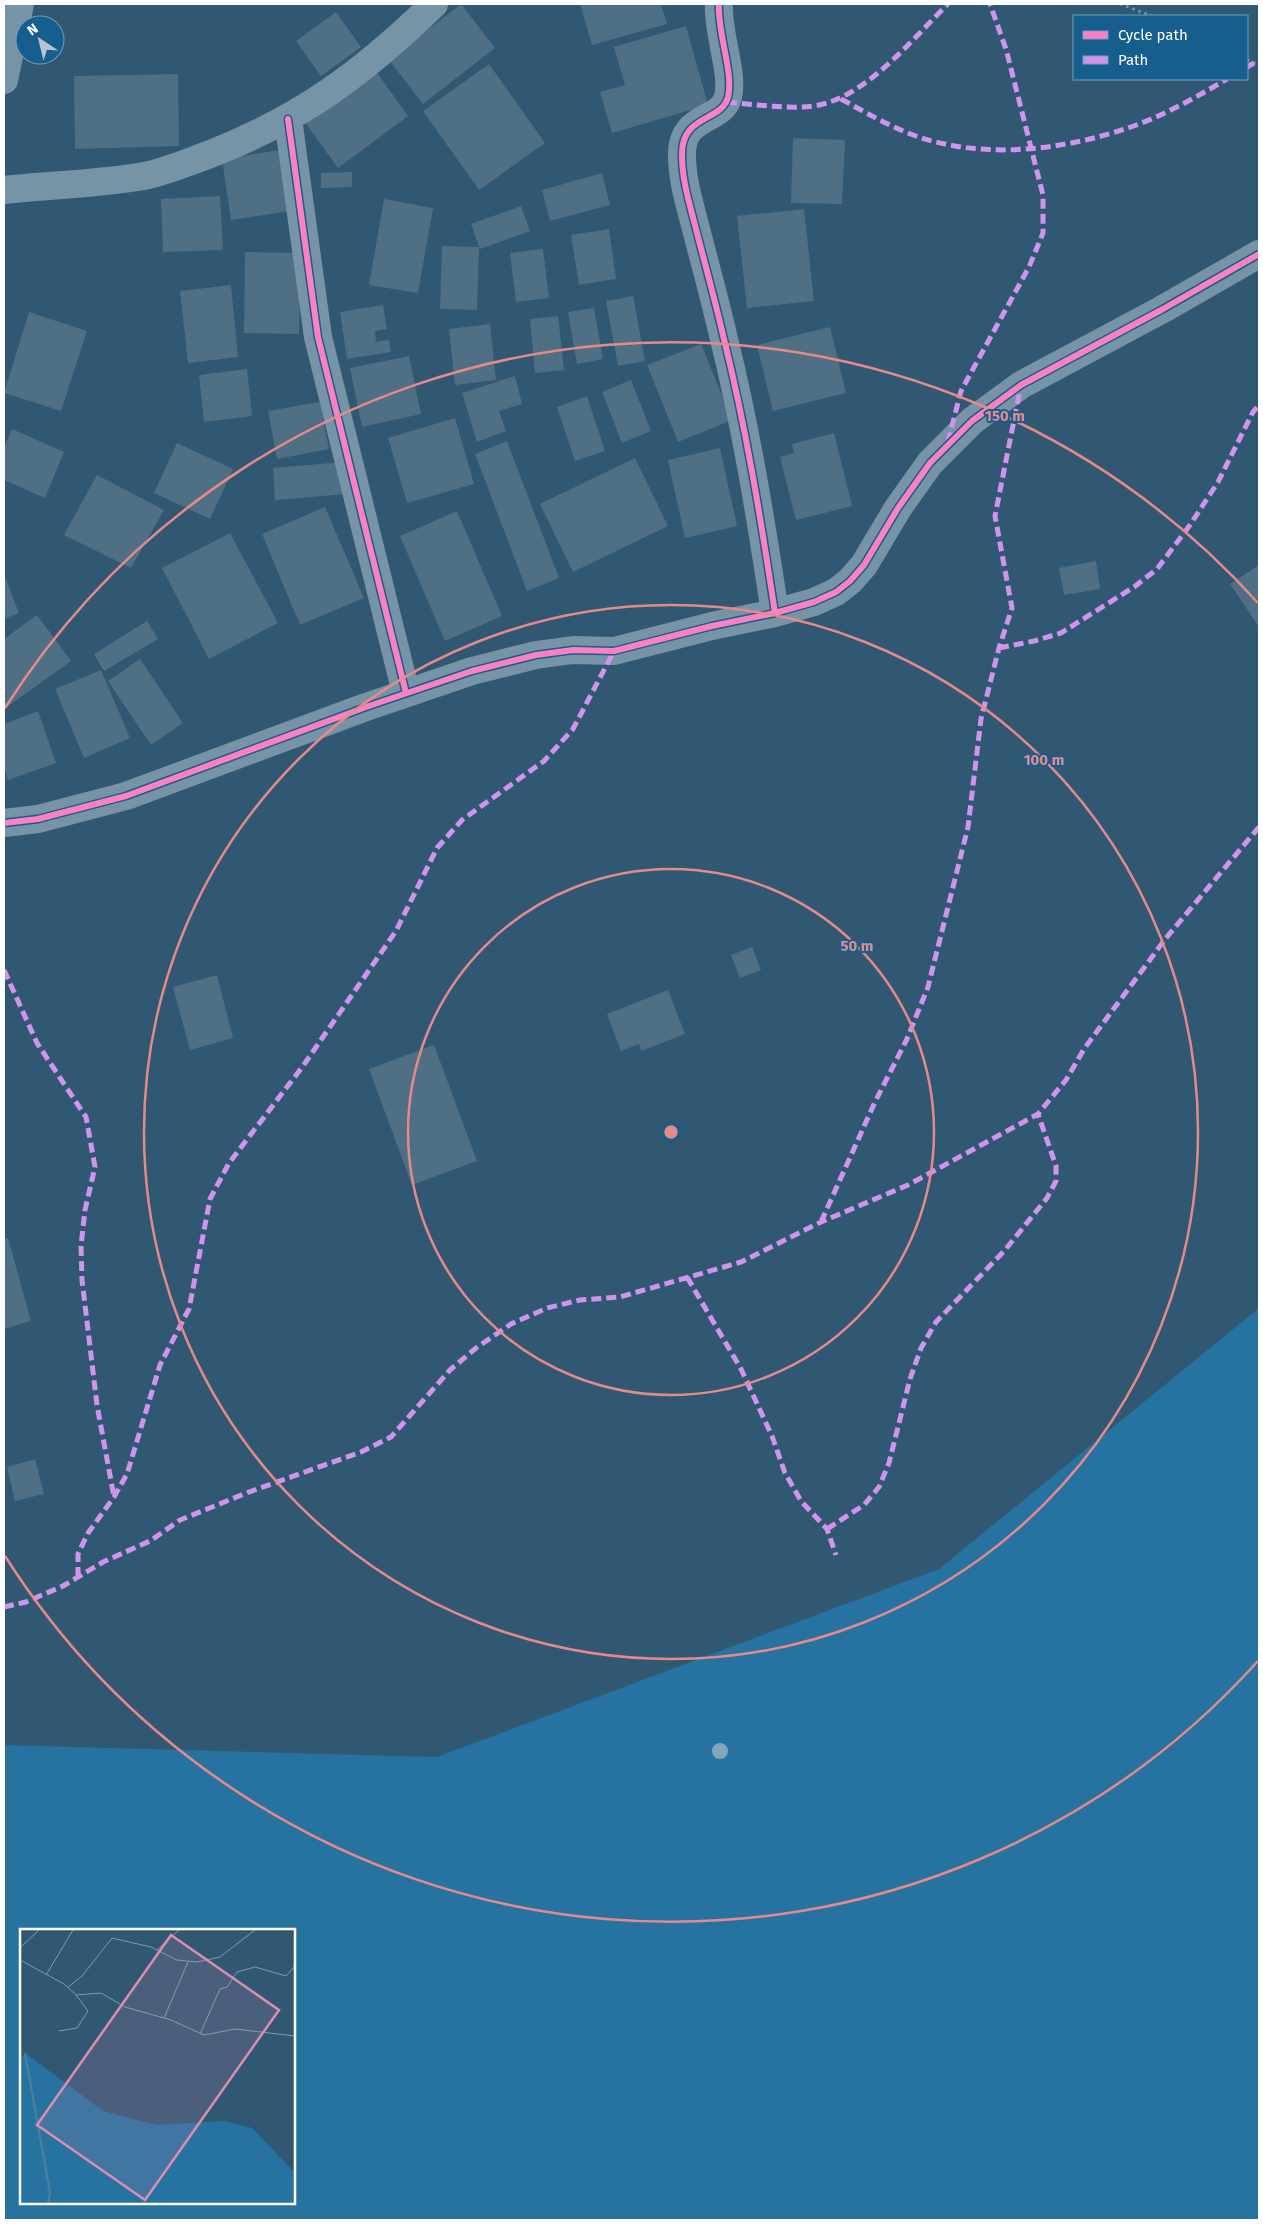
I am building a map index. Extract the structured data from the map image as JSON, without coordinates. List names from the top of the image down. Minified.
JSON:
{"legend":["Cycle path","Path"],"north":"top left","rings":["150 m","100 m","50 m"]}
